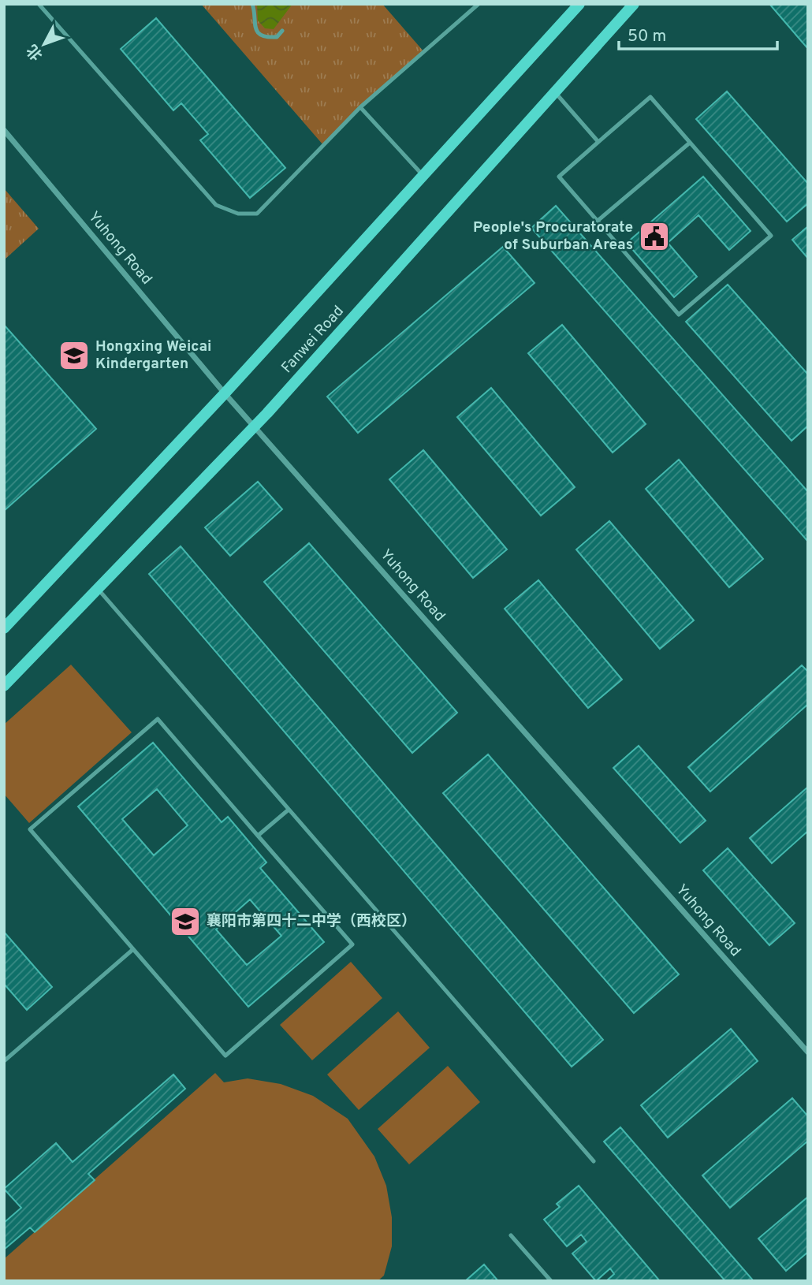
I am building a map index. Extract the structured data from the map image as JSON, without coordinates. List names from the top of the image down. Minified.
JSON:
{"streets":{"street":["Yuhong Road","Fanwei Road"]},"crossings":[["Yuhong Road","Fanwei Road"]],"places":{"public building":["People's Procuratorate of Suburban Areas"],"school or university":["Hongxing Weicai Kindergarten","襄阳市第四十二中学（西校区）"]},"scale_bar":"50 m","north":"bottom left"}
